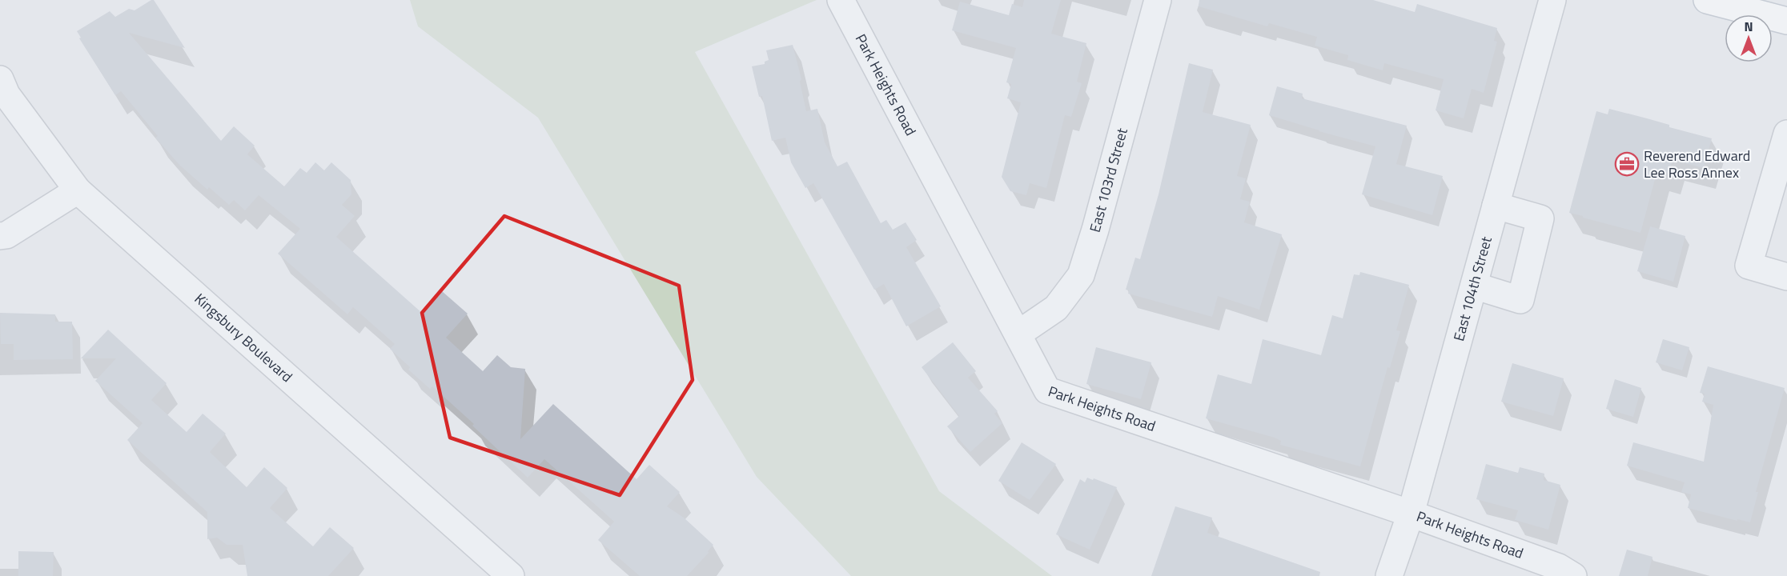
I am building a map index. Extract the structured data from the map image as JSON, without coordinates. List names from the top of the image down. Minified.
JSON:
{"streets":{"street":["Park Heights Road","East 103rd Street","East 104th Street","Kingsbury Boulevard"]},"crossings":[["Park Heights Road","East 103rd Street"],["Park Heights Road","East 104th Street"]],"places":{"office":["Reverend Edward Lee Ross Annex"]},"north":"top"}
